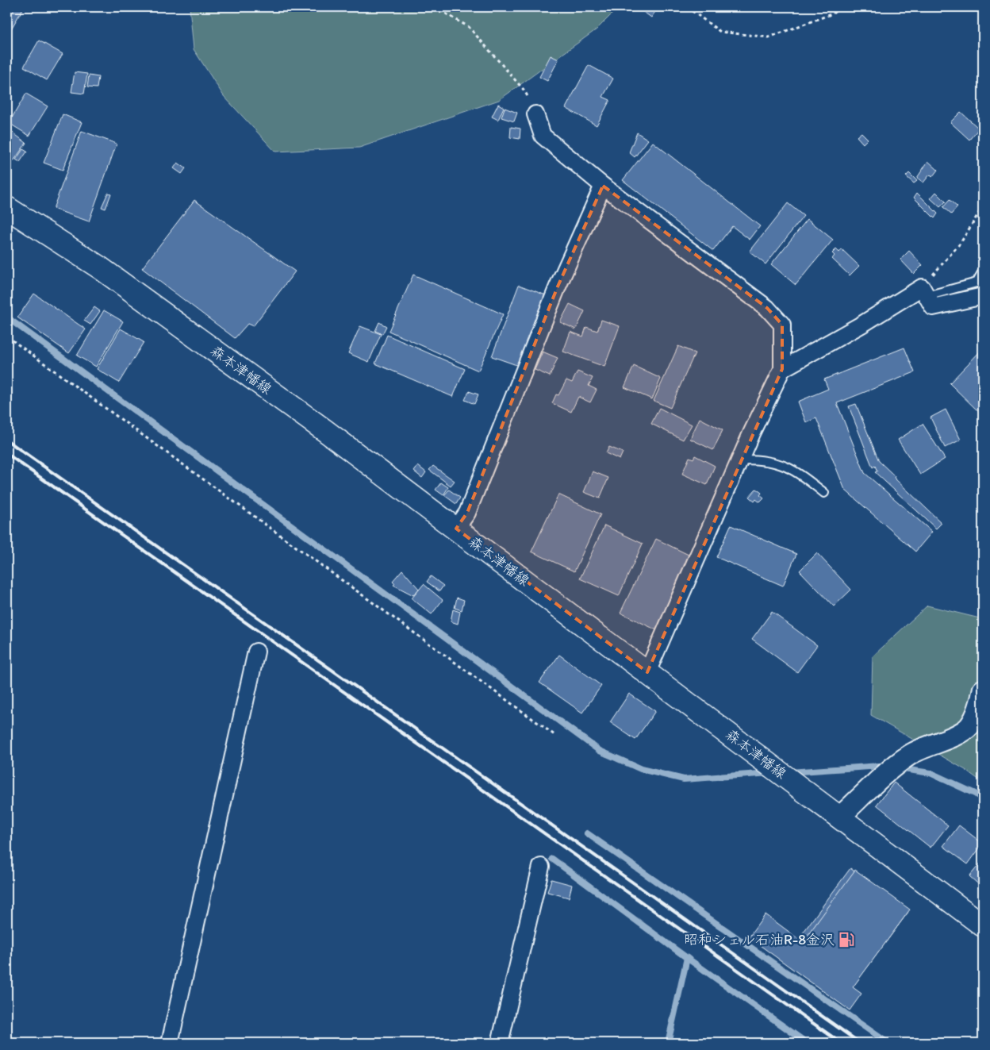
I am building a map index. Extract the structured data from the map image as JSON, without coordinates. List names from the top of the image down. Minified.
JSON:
{"streets":{"main road":["森本津幡線"]},"places":{"fuel station":["昭和シェル石油R-8金沢"]}}
